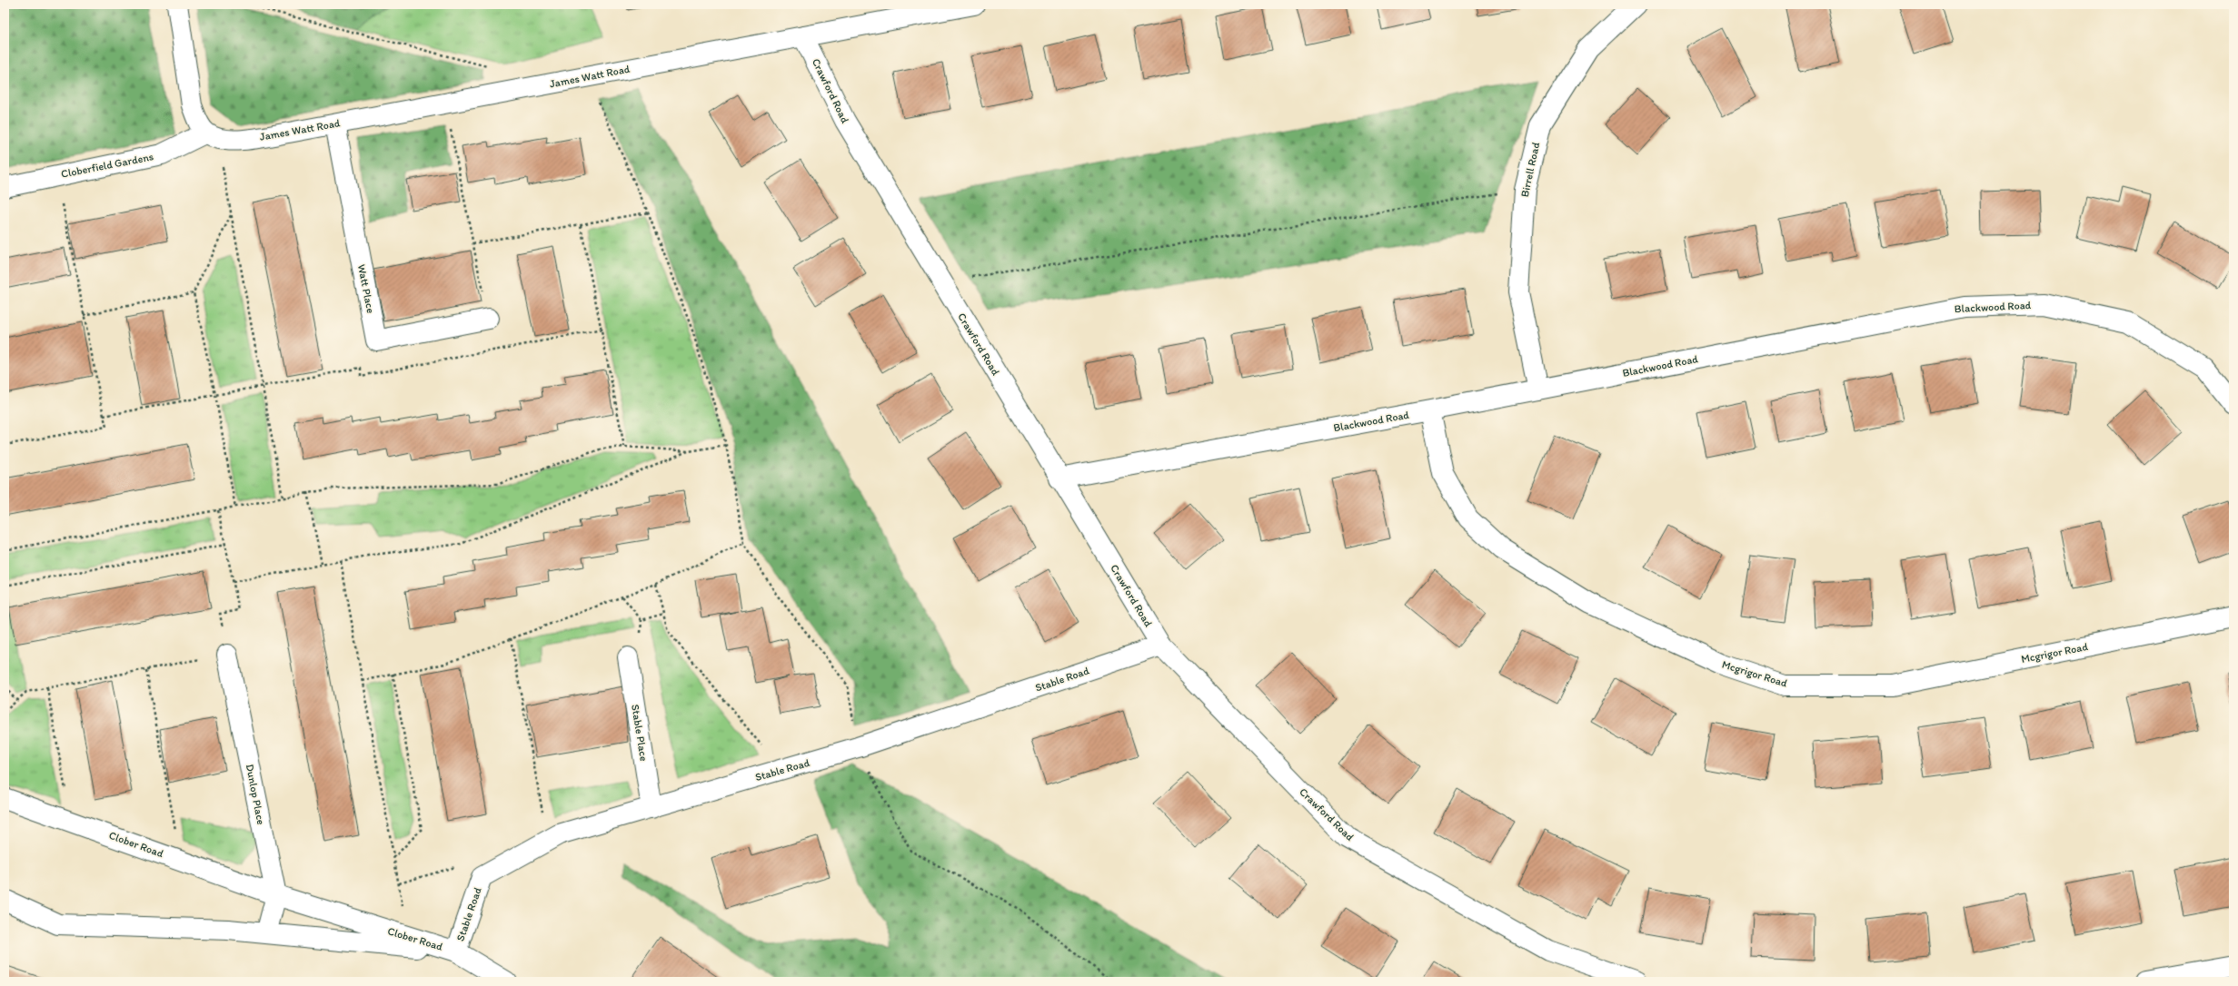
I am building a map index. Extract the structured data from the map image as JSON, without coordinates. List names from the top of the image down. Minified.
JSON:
{"streets":{"street":["James Watt Road","Crawford Road","Cloberfield Gardens","Birrell Road","Watt Place","Blackwood Road","Mcgrigor Road","Stable Road","Stable Place","Dunlop Place","Clober Road"]},"crossings":[["James Watt Road","Crawford Road"],["James Watt Road","Cloberfield Gardens"],["James Watt Road","Watt Place"],["Crawford Road","Blackwood Road"],["Crawford Road","Stable Road"],["Birrell Road","Blackwood Road"],["Blackwood Road","Mcgrigor Road"],["Stable Road","Stable Place"],["Stable Road","Clober Road"],["Dunlop Place","Clober Road"]]}
